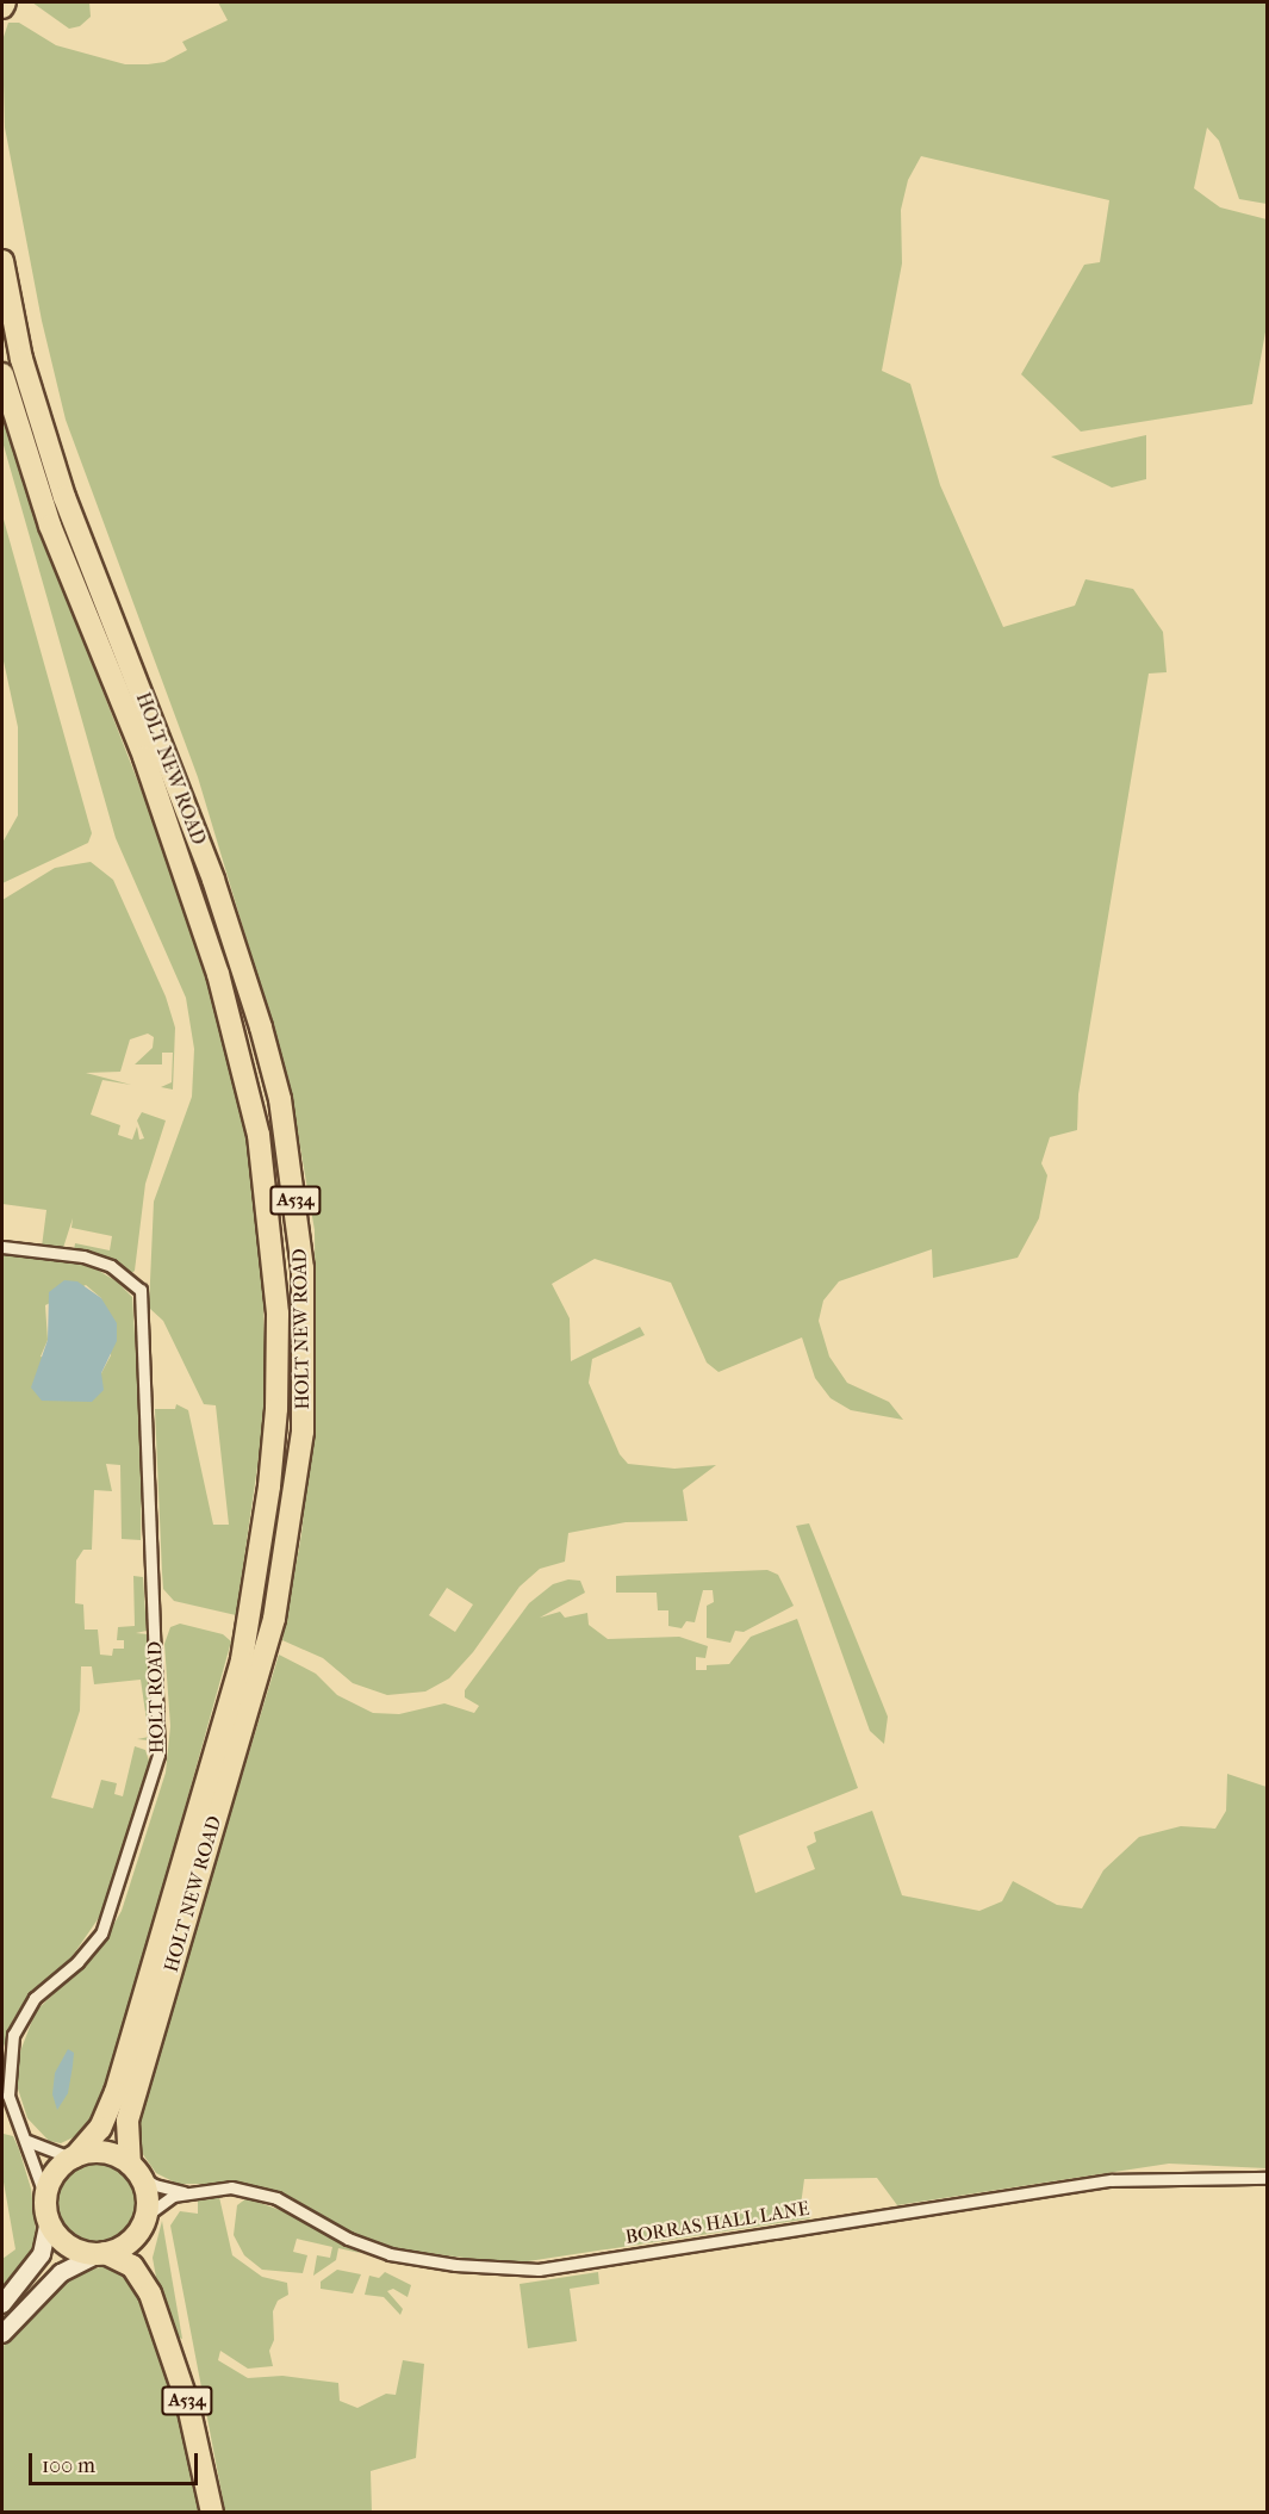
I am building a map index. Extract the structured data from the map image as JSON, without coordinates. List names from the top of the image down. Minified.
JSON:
{"streets":{"highway":["HOLT NEW ROAD","A534"],"street":["HOLT ROAD","BORRAS HALL LANE"]},"crossings":[["HOLT NEW ROAD","A534"],["HOLT NEW ROAD","HOLT ROAD"],["HOLT NEW ROAD","BORRAS HALL LANE"],["A534","HOLT ROAD"],["A534","BORRAS HALL LANE"],["HOLT ROAD","BORRAS HALL LANE"]],"scale_bar":"100 m"}
